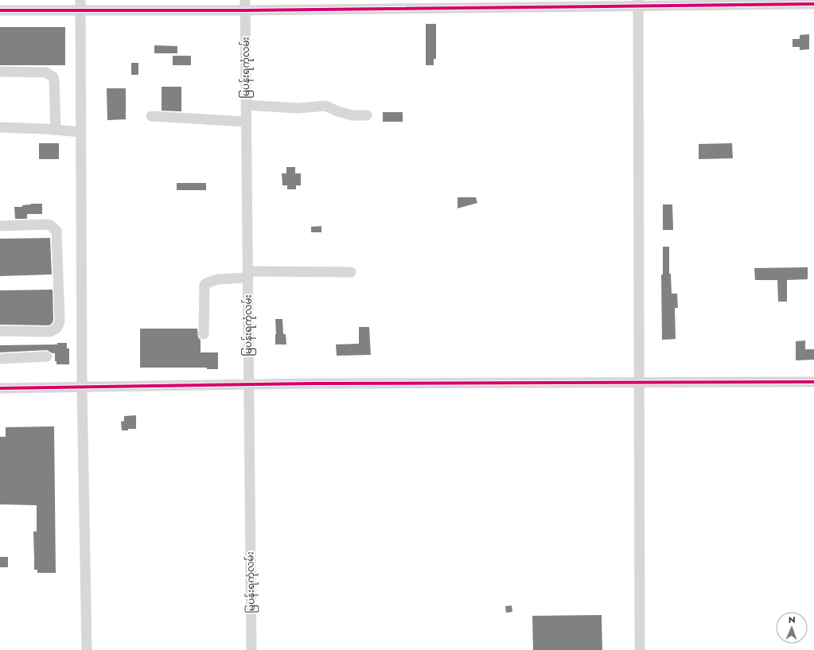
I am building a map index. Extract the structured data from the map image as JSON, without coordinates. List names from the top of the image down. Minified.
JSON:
{"streets":{"street":["မြပန်းရကုံလမ်း"]},"north":"top"}
